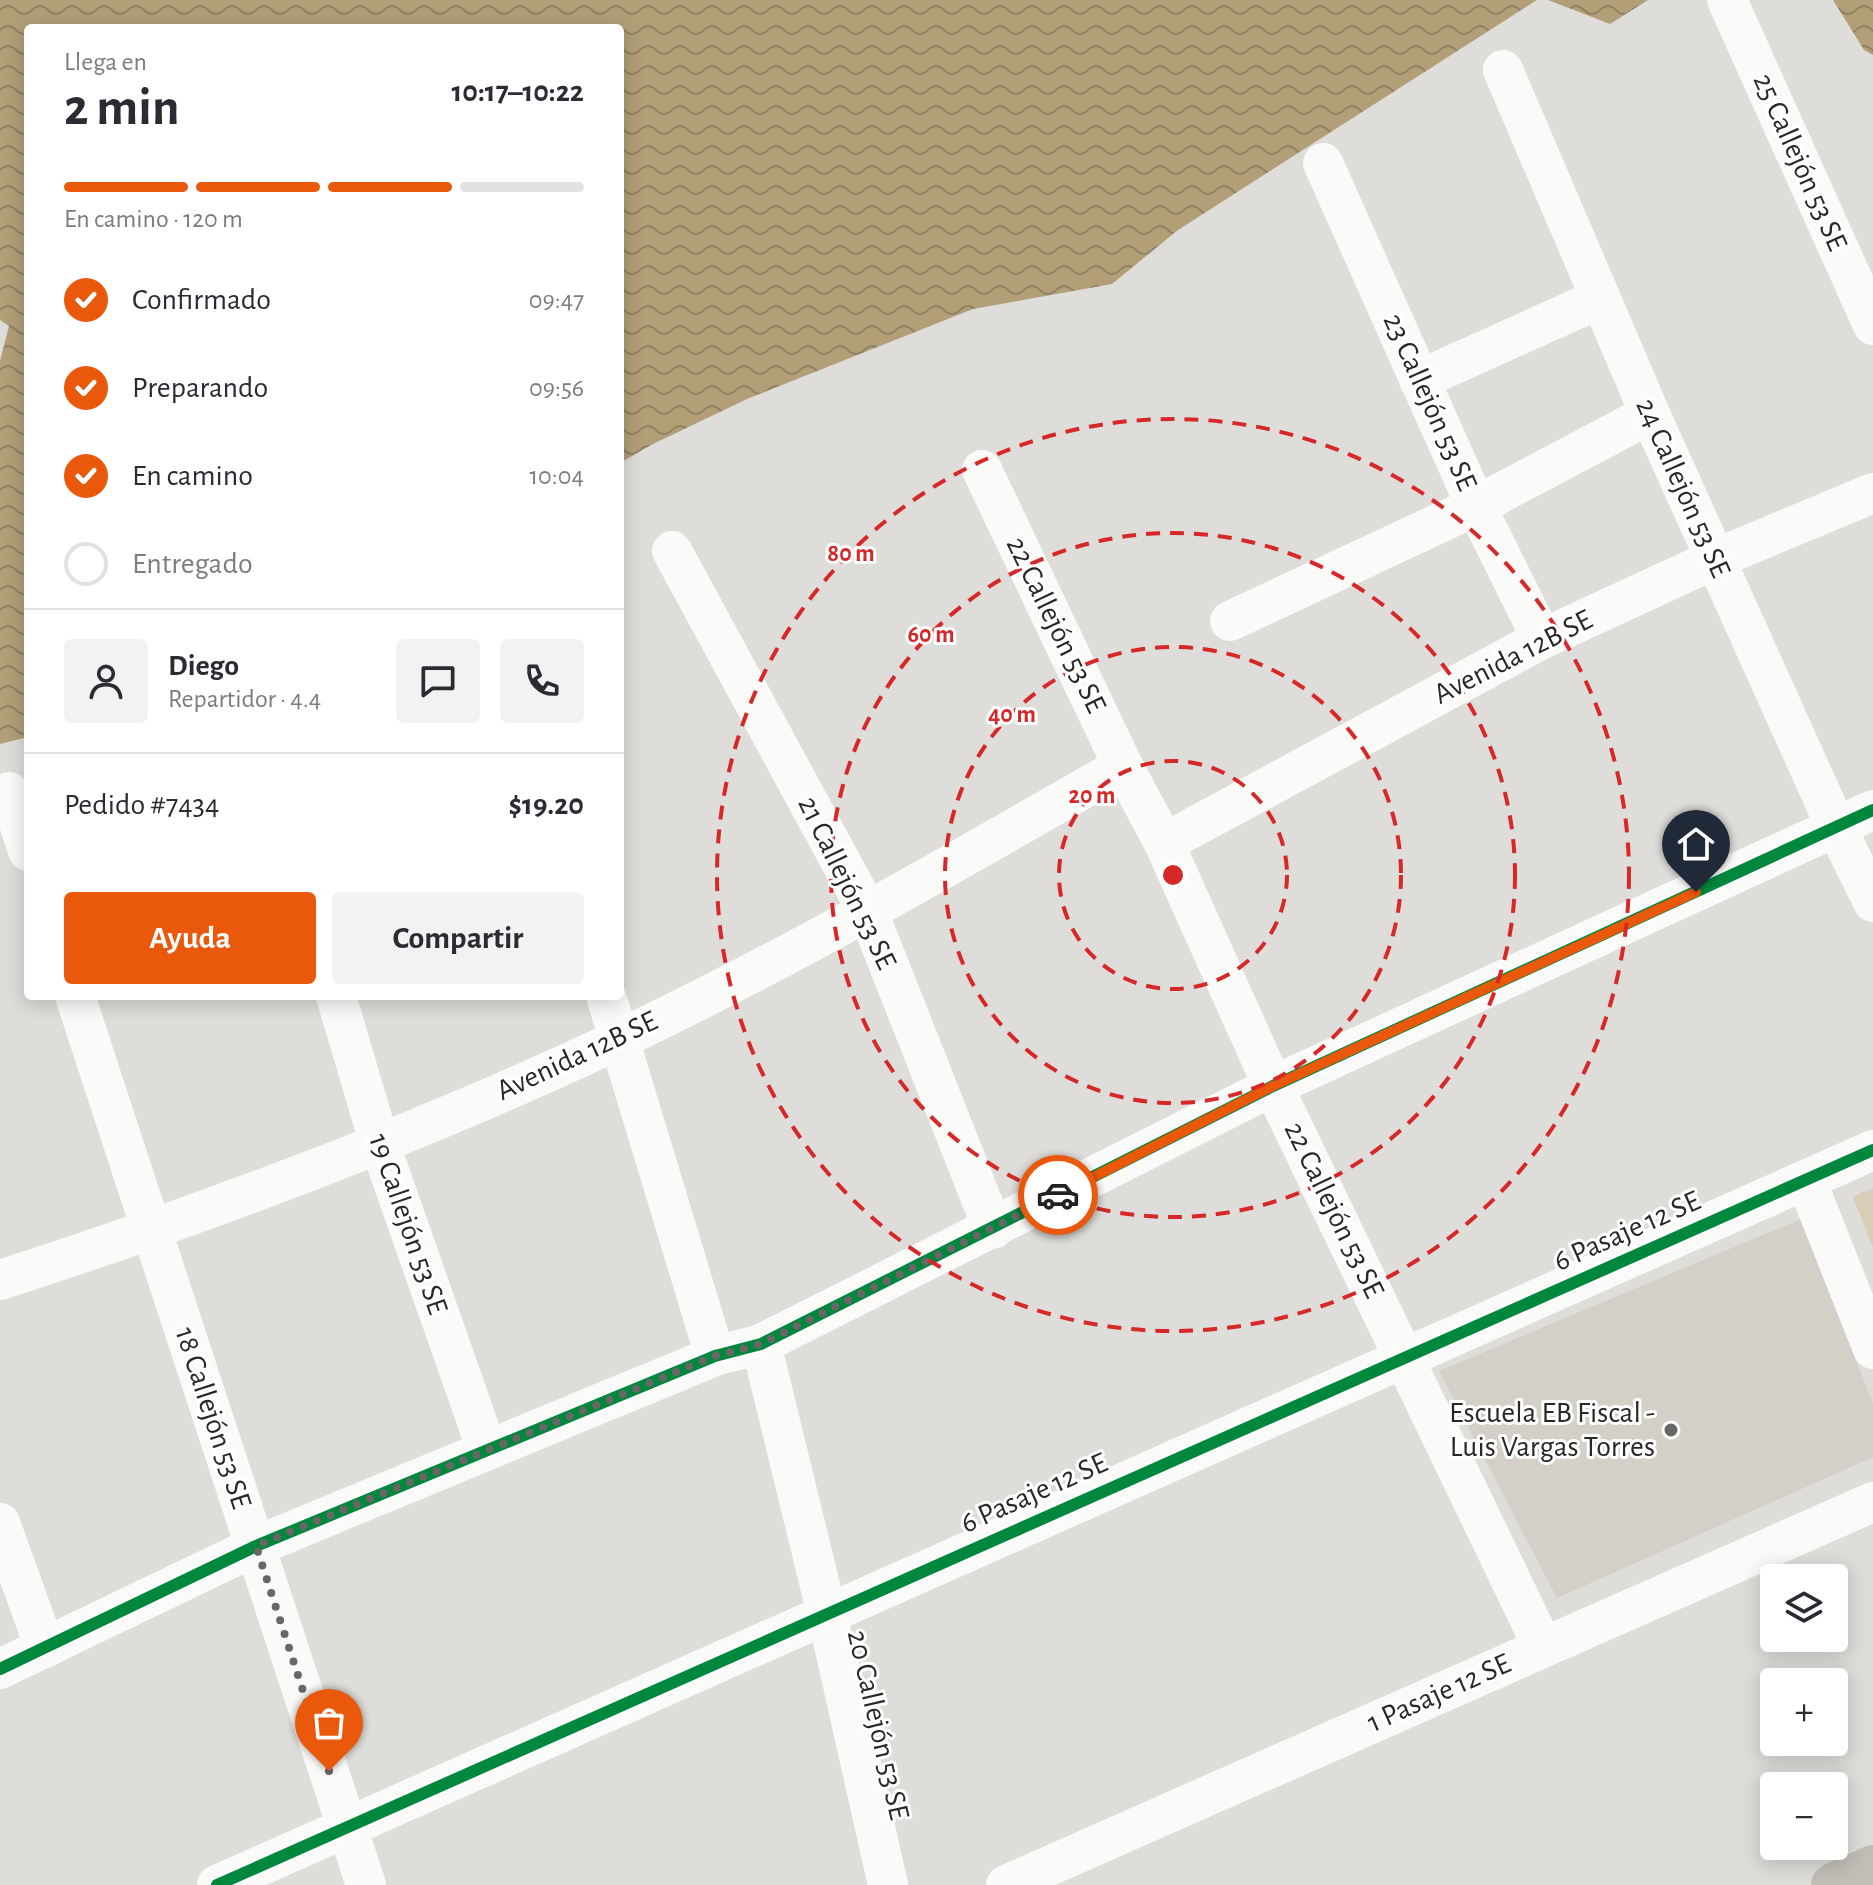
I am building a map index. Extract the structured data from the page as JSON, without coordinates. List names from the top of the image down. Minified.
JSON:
{"streets":{"street":["25 Callejón 53 SE","23 Callejón 53 SE","24 Callejón 53 SE","22 Callejón 53 SE","Avenida 12B SE","21 Callejón 53 SE","19 Callejón 53 SE","6 Pasaje 12 SE","18 Callejón 53 SE","1 Pasaje 12 SE","20 Callejón 53 SE"]},"crossings":[["23 Callejón 53 SE","Avenida 12B SE"],["24 Callejón 53 SE","Avenida 12B SE"],["22 Callejón 53 SE","Avenida 12B SE"],["22 Callejón 53 SE","6 Pasaje 12 SE"],["22 Callejón 53 SE","1 Pasaje 12 SE"],["Avenida 12B SE","21 Callejón 53 SE"],["Avenida 12B SE","19 Callejón 53 SE"],["Avenida 12B SE","18 Callejón 53 SE"],["6 Pasaje 12 SE","18 Callejón 53 SE"],["6 Pasaje 12 SE","20 Callejón 53 SE"]],"places":["Escuela EB Fiscal - Luis Vargas Torres"],"page":{"heading":["2 min","Llega en","10:17–10:22"],"panel":["Diego","Repartidor · 4.4","Pedido #7434","$19.20"],"bar":"En camino · 120 m","list":[["Confirmado","09:47"],["Preparando","09:56"],["En camino","10:04"],"Entregado"],"buttons":["Ayuda","Compartir"],"map_buttons":["+","−"]},"rings":["80 m","60 m","40 m","20 m"]}
